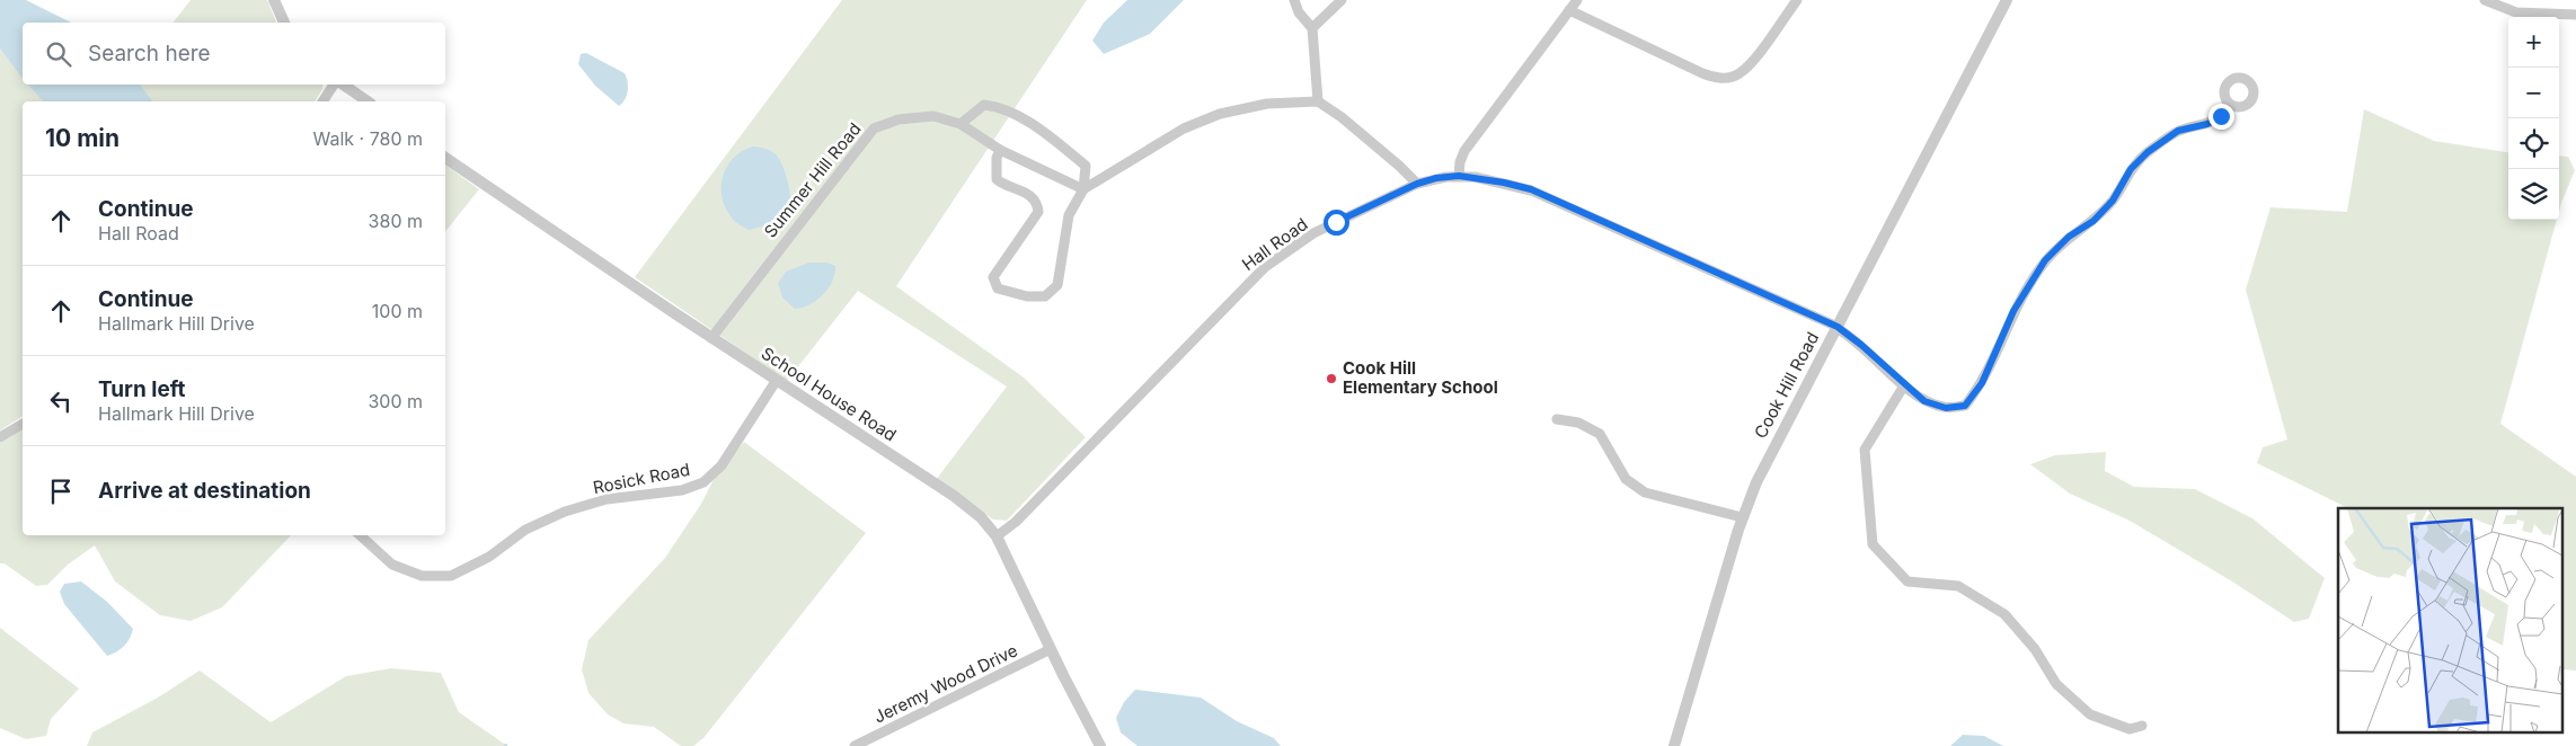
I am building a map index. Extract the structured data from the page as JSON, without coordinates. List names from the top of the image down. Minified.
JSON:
{"streets":{"street":["Summer Hill Road","Hall Road","Cook Hill Road","School House Road","Rosick Road","Jeremy Wood Drive"]},"crossings":[["Summer Hill Road","School House Road"],["Hall Road","Cook Hill Road"],["Hall Road","School House Road"],["School House Road","Rosick Road"],["School House Road","Jeremy Wood Drive"]],"places":["Cook Hill Elementary School"],"page":{"map_buttons":["+","−"],"search":"Search here","heading":["10 min","Walk · 780 m"],"list":[["Continue","Hall Road","380 m"],["Continue","Hallmark Hill Drive","100 m"],["Turn left","Hallmark Hill Drive","300 m"],"Arrive at destination"]}}
